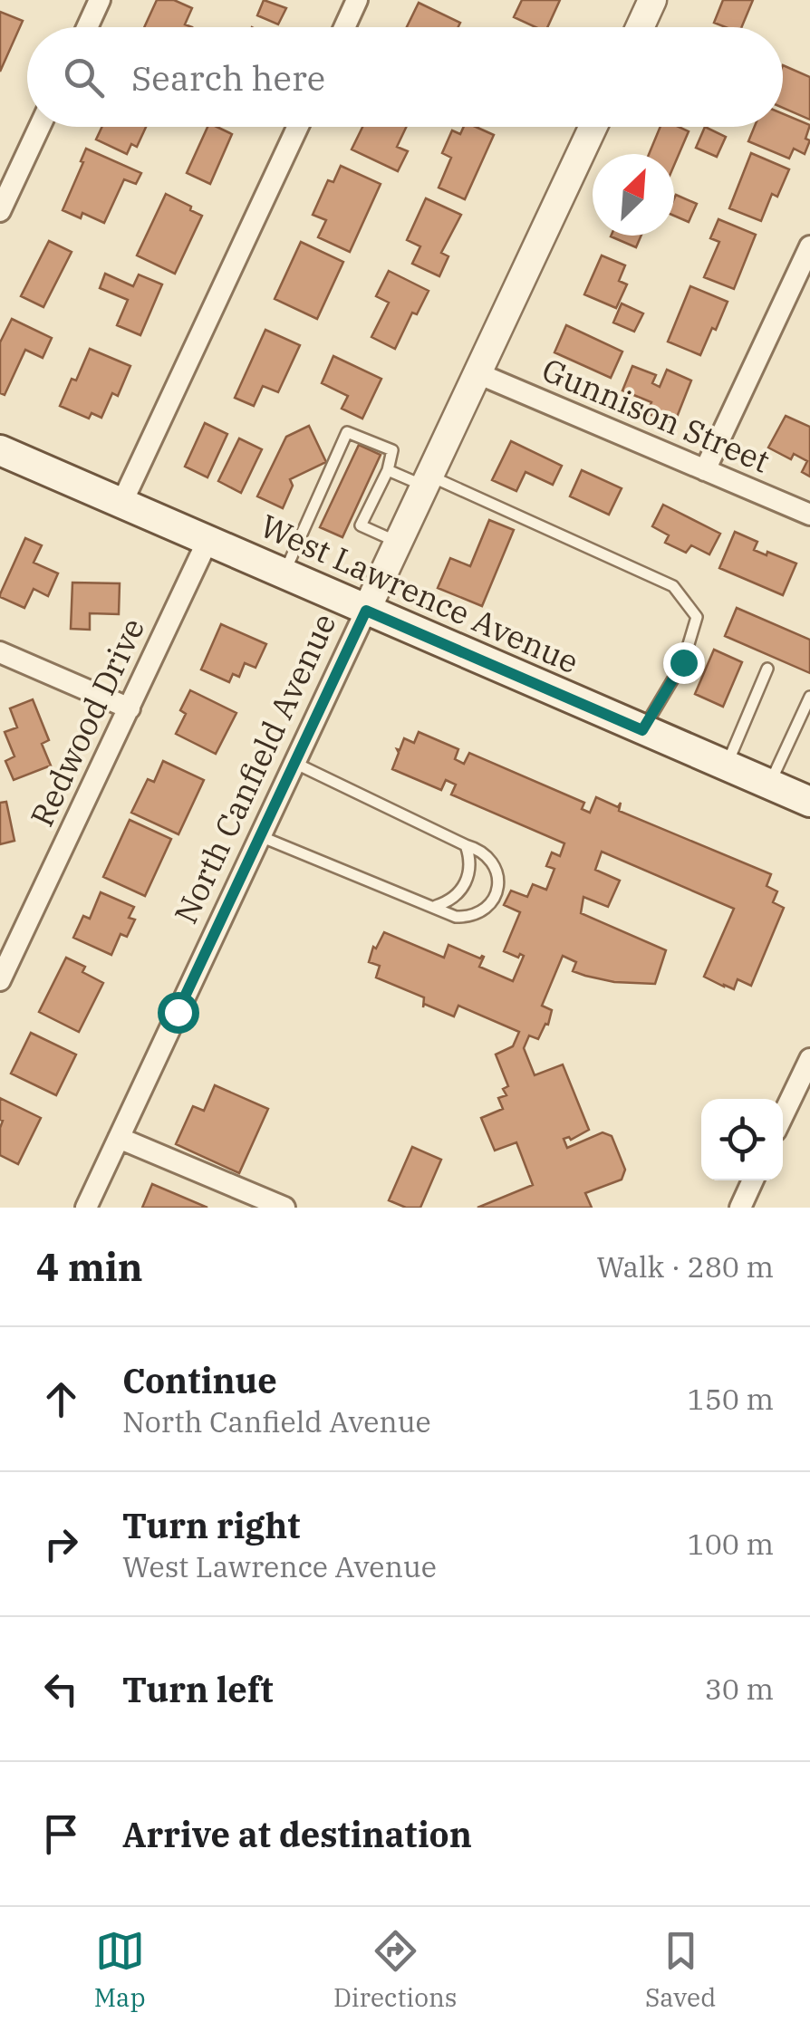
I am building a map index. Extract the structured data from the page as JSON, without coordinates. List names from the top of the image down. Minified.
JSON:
{"streets":{"main road":["West Lawrence Avenue"],"street":["Gunnison Street","Redwood Drive","North Canfield Avenue"]},"crossings":[["Gunnison Street","North Canfield Avenue"],["West Lawrence Avenue","Redwood Drive"],["West Lawrence Avenue","North Canfield Avenue"]],"north":"top right","page":{"search":"Search here","heading":["4 min","Walk · 280 m"],"list":[["Continue","North Canfield Avenue","150 m"],["Turn right","West Lawrence Avenue","100 m"],["Turn left","30 m"],"Arrive at destination"],"nav":["Map","Directions","Saved"]}}
